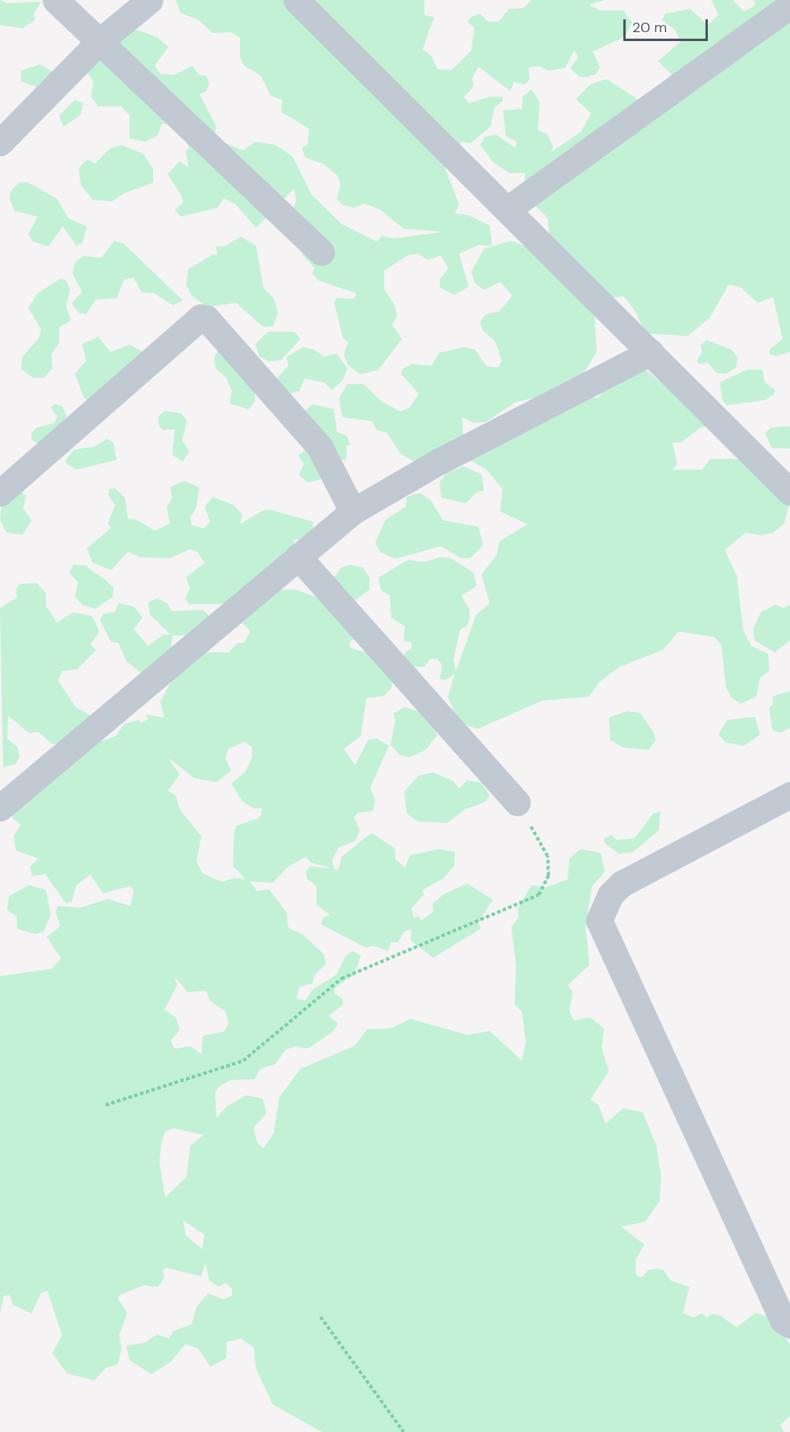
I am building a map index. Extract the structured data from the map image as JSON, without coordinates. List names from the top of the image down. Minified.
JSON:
{"scale_bar":"20 m"}
